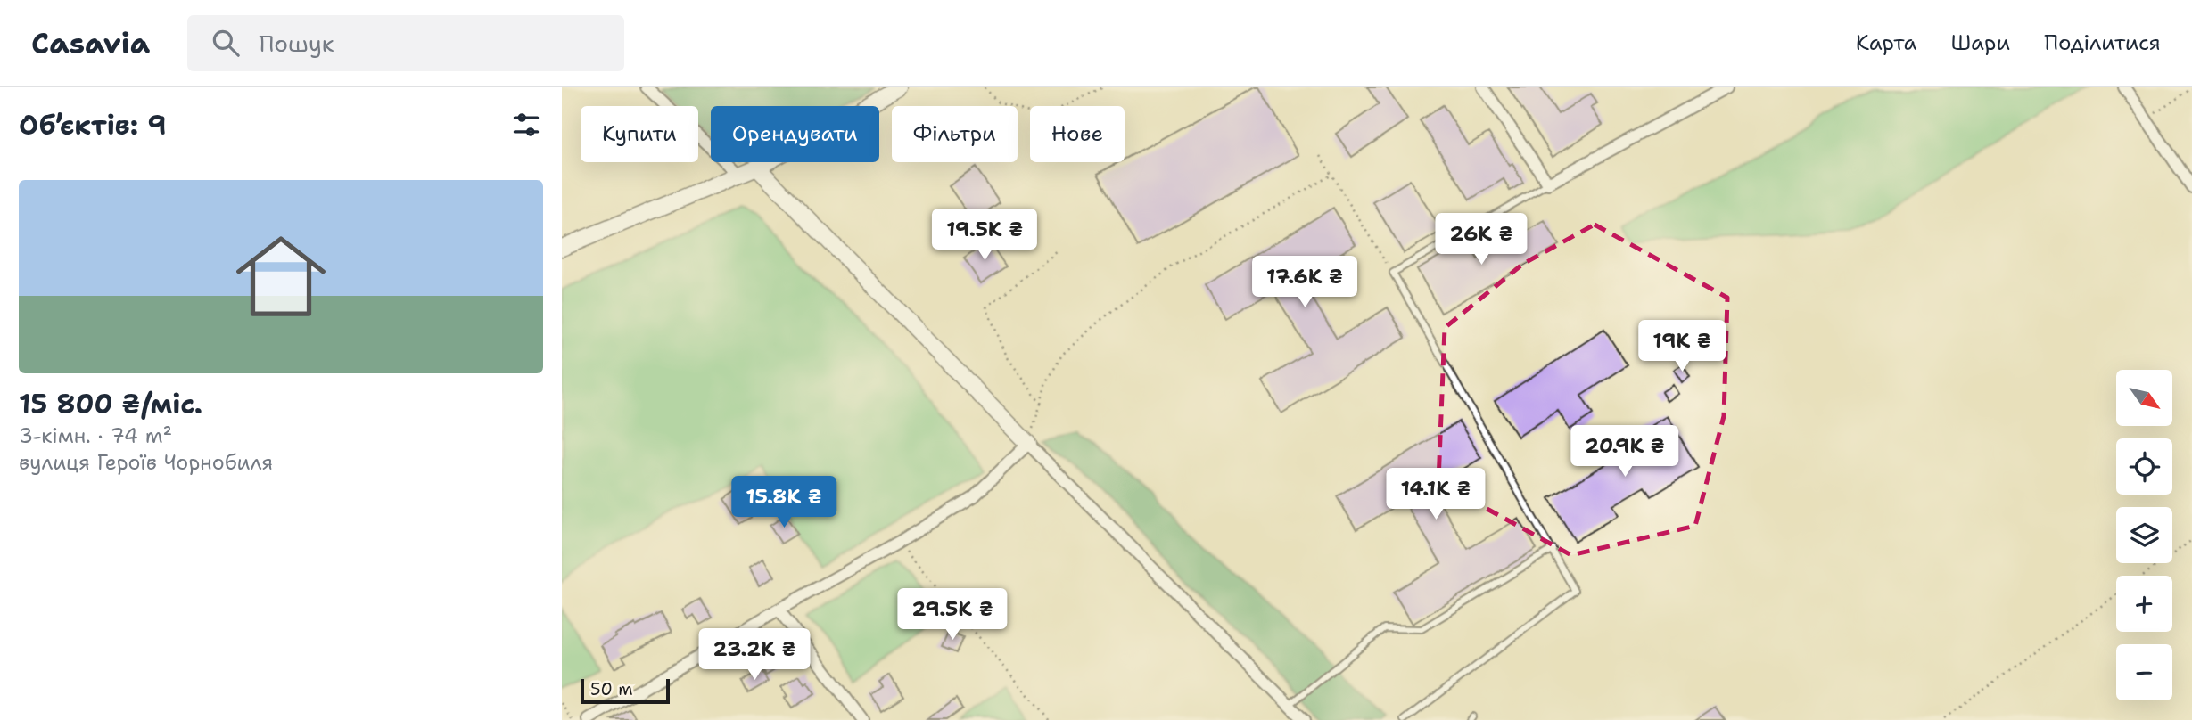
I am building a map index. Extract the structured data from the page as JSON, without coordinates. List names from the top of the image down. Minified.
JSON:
{"scale_bar":"50 m","north":"bottom right","page":{"header":"Casavia","search":"Пошук","nav":["Карта","Шари","Поділитися"],"heading":"Об’єктів: 9","chip":["Купити","Орендувати","Фільтри","Нове"],"list":[{"name":"15 800 ₴/міс.","note":"3-кімн. · 74 m² · вулиця Героїв Чорнобиля"}],"price":["19.5K ₴","26K ₴","17.6K ₴","19K ₴","20.9K ₴","14.1K ₴","15.8K ₴","29.5K ₴","23.2K ₴"],"map_buttons":["+","−"],"scale":"50 m"}}
